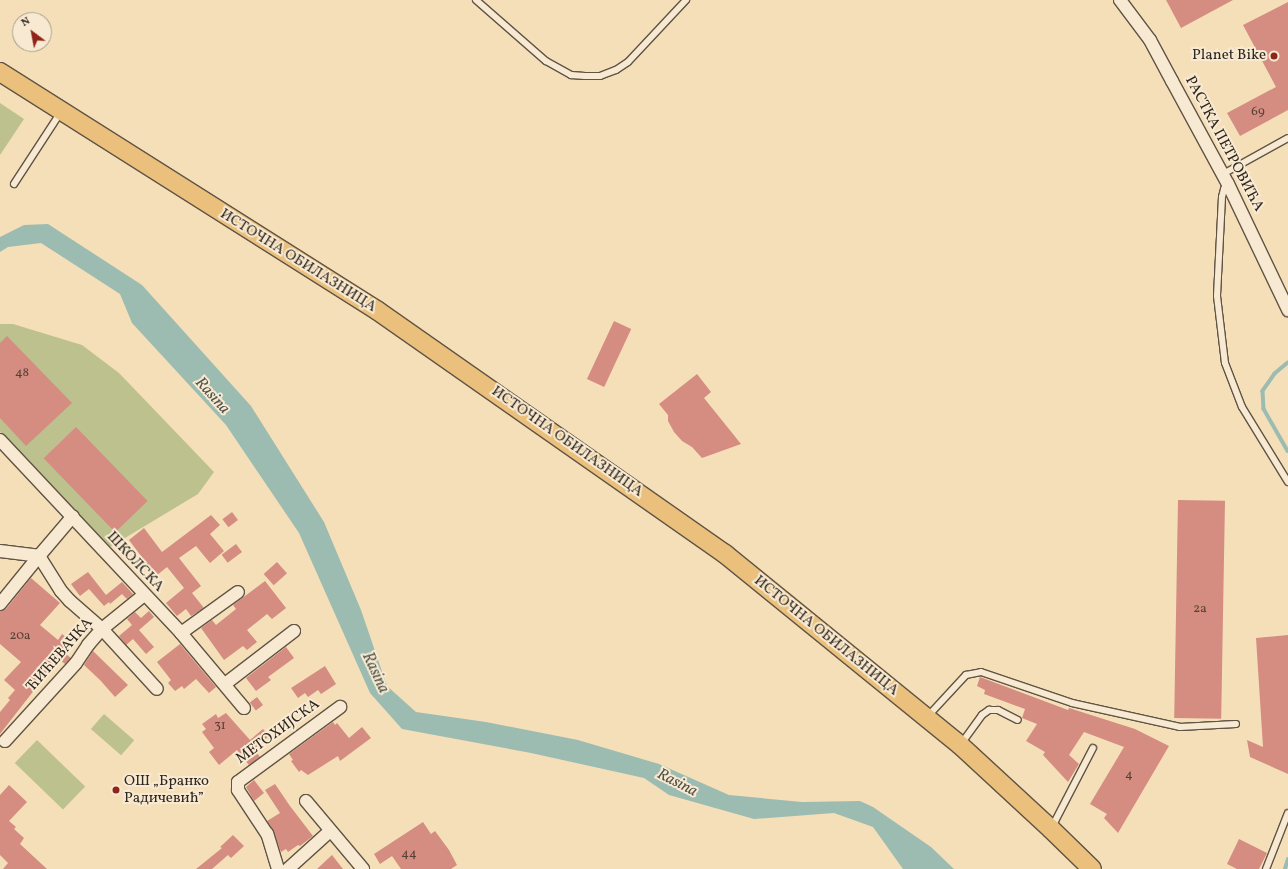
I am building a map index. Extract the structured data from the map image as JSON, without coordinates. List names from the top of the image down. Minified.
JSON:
{"streets":{"main road":["ИСТОЧНА ОБИЛАЗНИЦА"],"street":["РАСТКА ПЕТРОВИЋА","ШКОЛСКА","ЋИЋЕВАЧКА","МЕТОХИЈСКА"]},"crossings":[["ШКОЛСКА","ЋИЋЕВАЧКА"]],"water":["Rasina"],"places":["Planet Bike","ОШ „Бранко Радичевић”"],"house_numbers":["69","48","2a","20a","31","4","44"],"north":"top left"}
